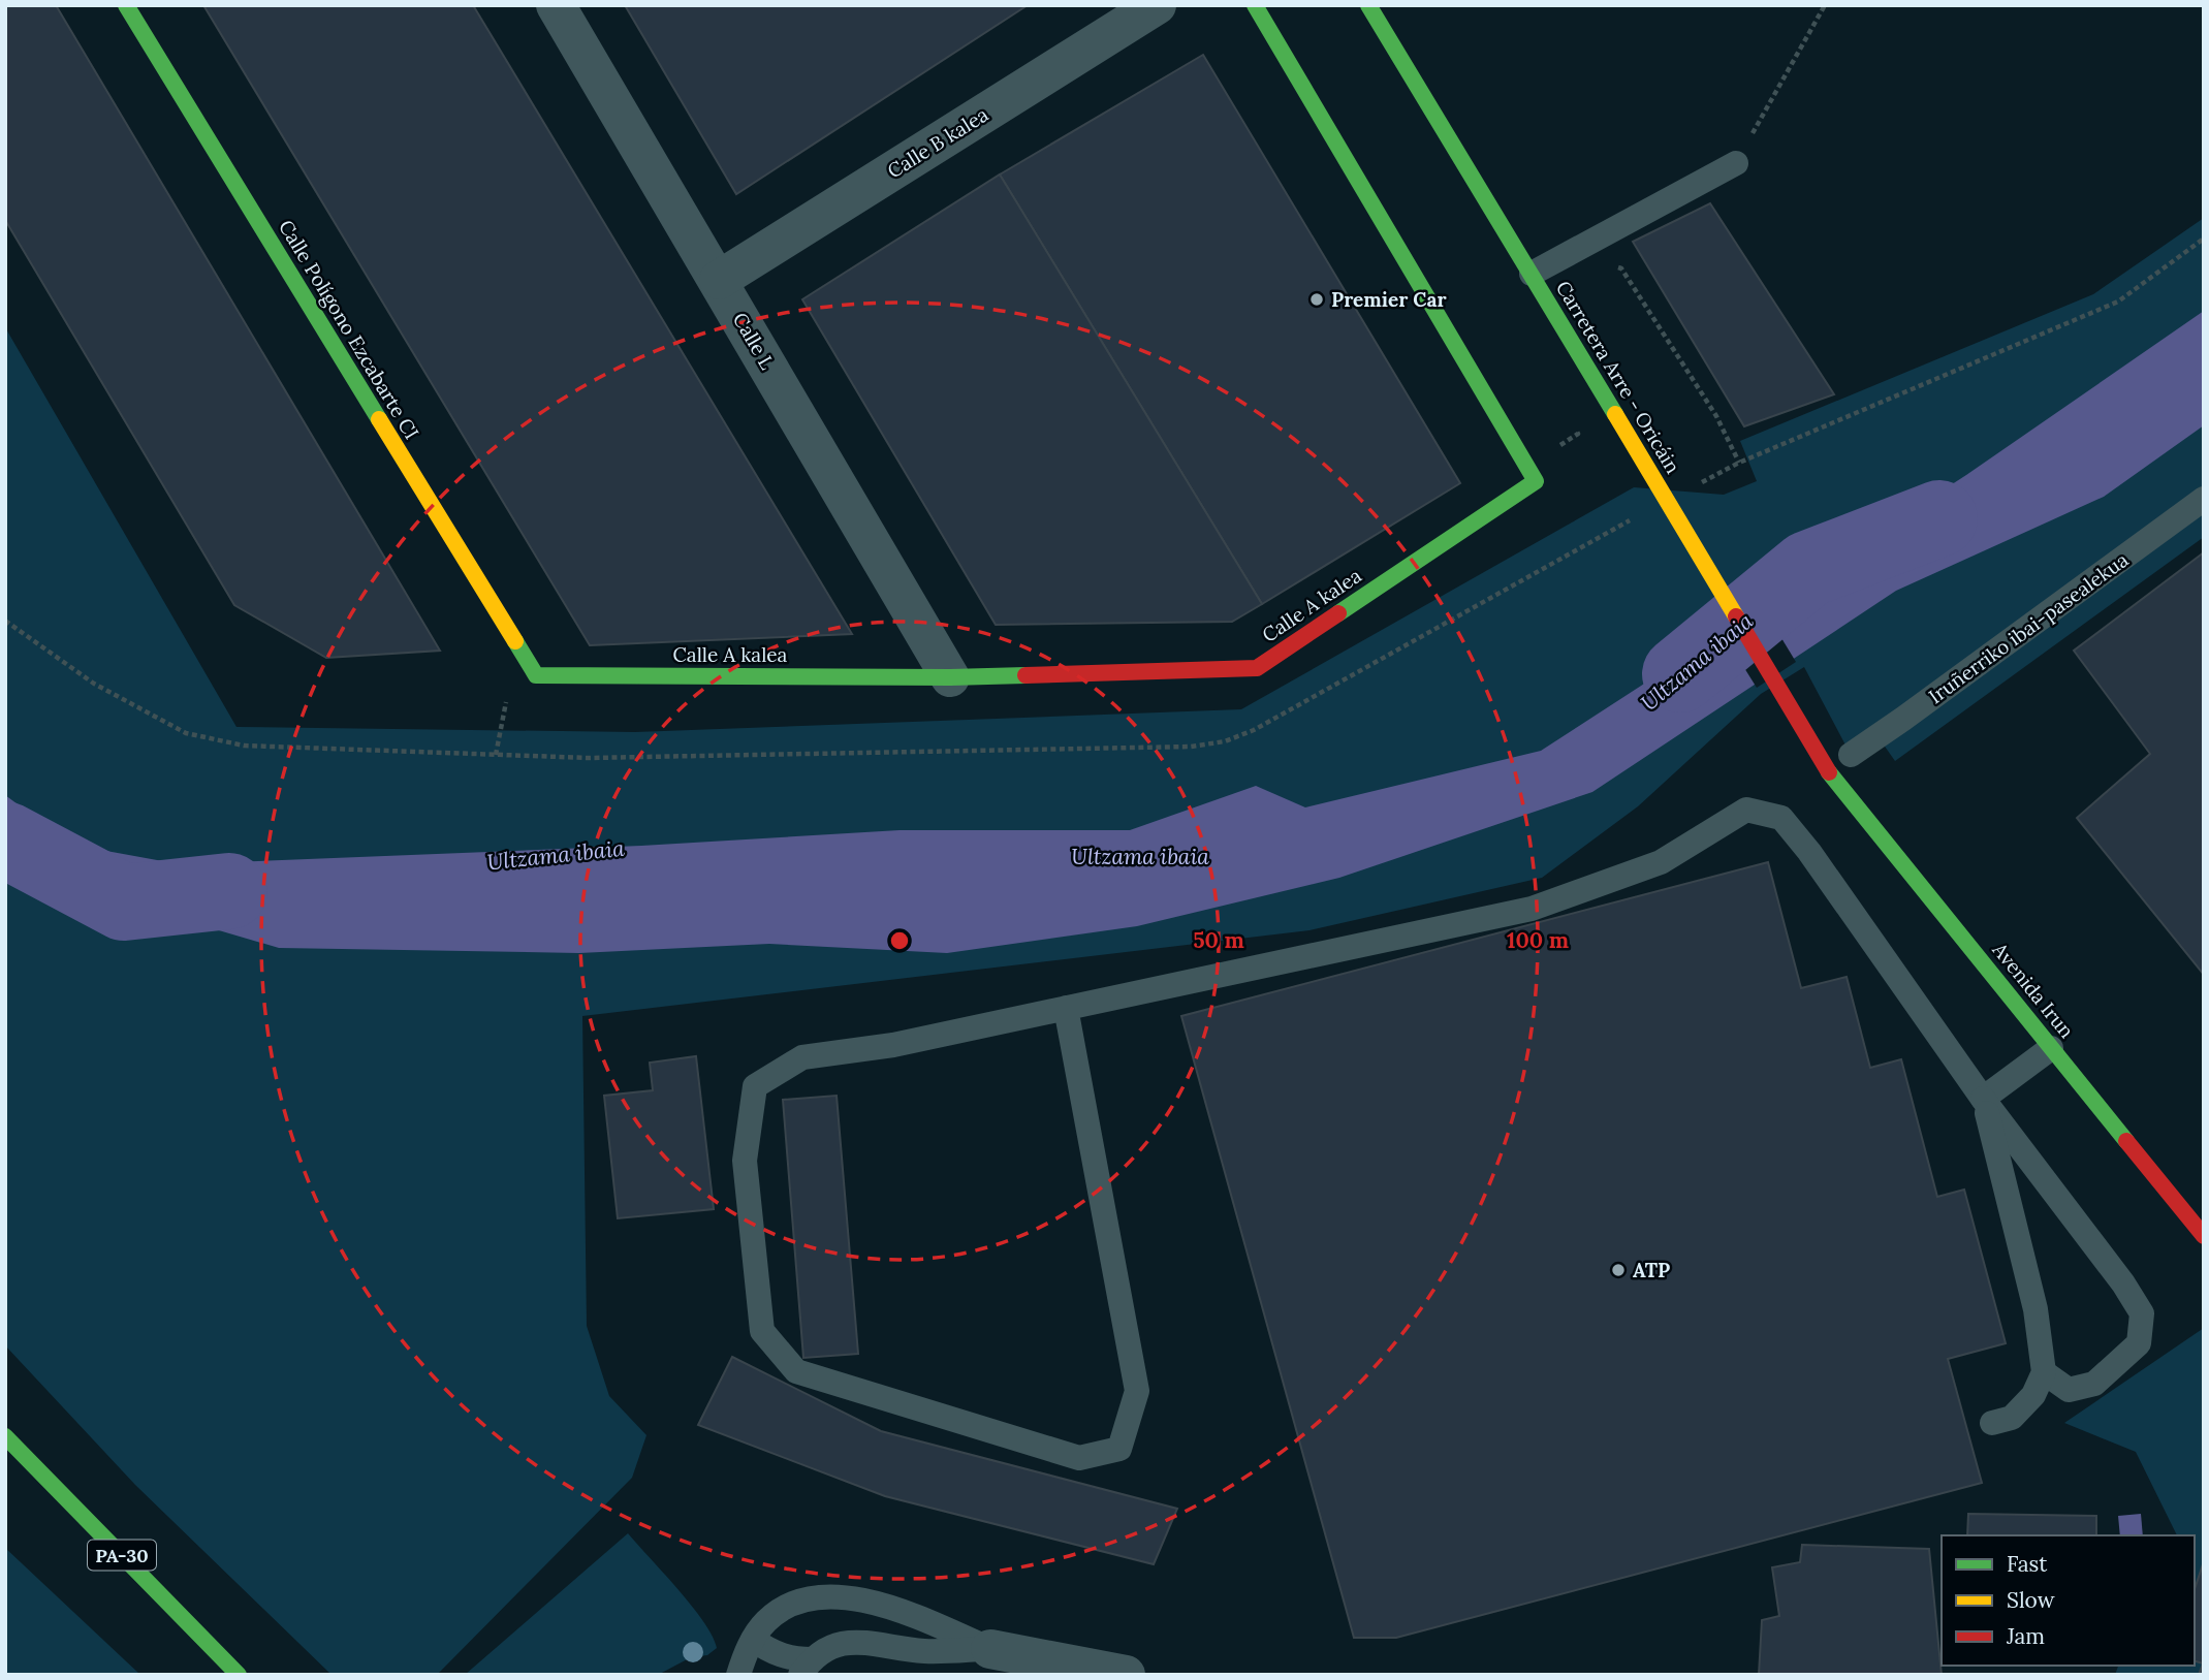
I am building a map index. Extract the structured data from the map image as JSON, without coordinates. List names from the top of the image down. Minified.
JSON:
{"streets":{"main road":["Calle Polígono Ezcabarte CI","Carretera Arre - Oricáin","Calle A kalea","Avenida Irun","PA-30"],"street":["Calle B kalea","Calle L"],"lane":["Iruñerriko ibai-pasealekua"]},"crossings":[["Calle B kalea","Calle L"],["Calle Polígono Ezcabarte CI","Calle A kalea"],["Calle L","Calle A kalea"],["Carretera Arre - Oricáin","Avenida Irun"]],"water":["Ultzama ibaia"],"places":["Premier Car","ATP"],"legend":["Fast","Slow","Jam"],"rings":["50 m","100 m"]}
